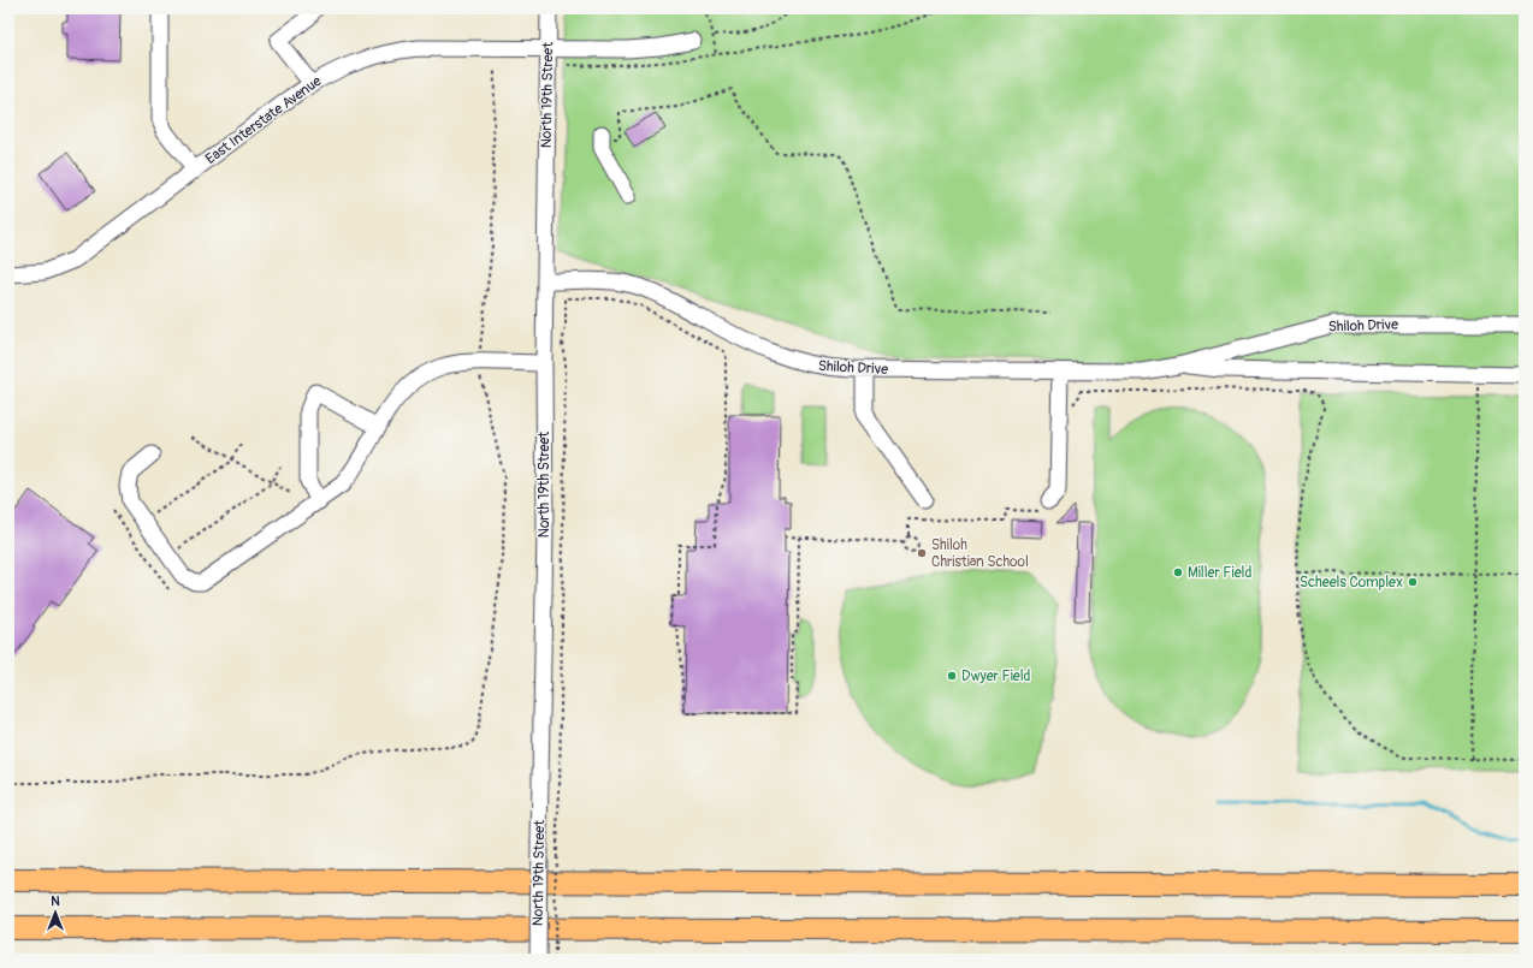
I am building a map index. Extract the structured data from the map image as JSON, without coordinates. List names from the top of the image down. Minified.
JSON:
{"streets":{"street":["North 19th Street","East Interstate Avenue","Shiloh Drive"]},"crossings":[["North 19th Street","East Interstate Avenue"],["North 19th Street","Shiloh Drive"]],"places":["Shiloh Christian School","Miller Field","Scheels Complex","Dwyer Field"],"north":"top"}
